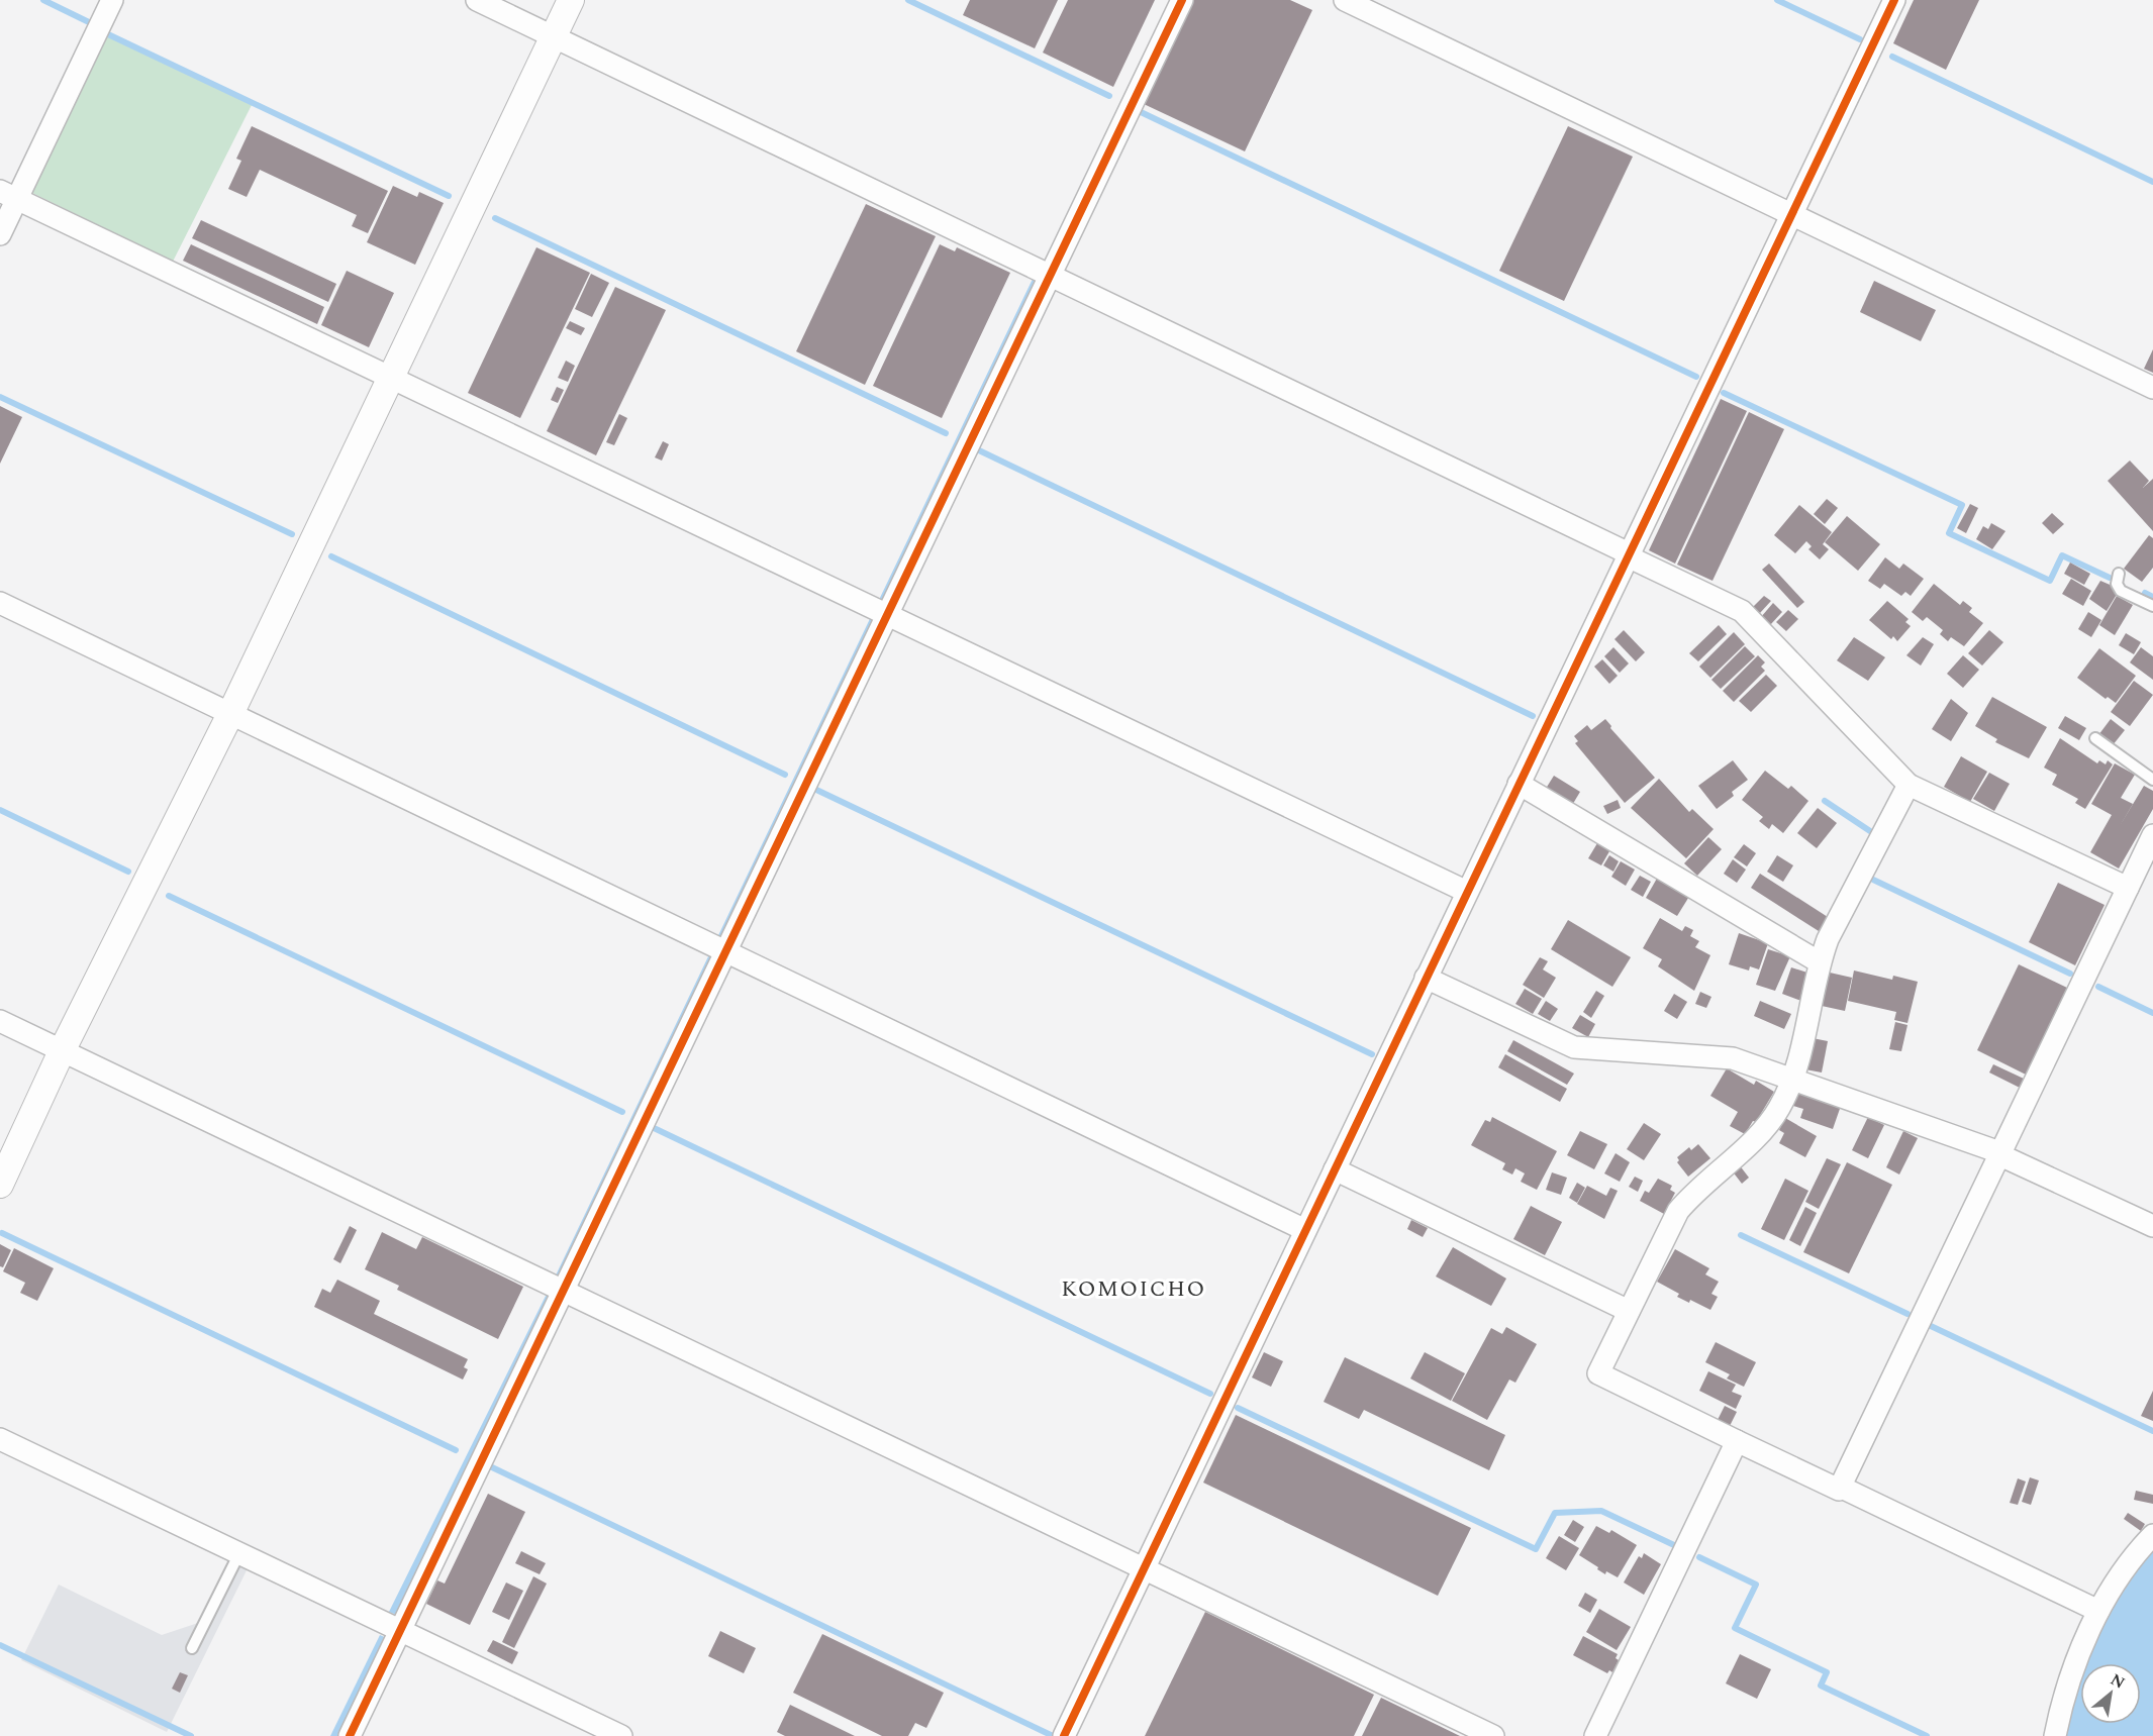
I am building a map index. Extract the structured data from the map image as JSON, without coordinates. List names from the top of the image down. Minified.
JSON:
{"districts":["KOMOICHO"],"north":"top right"}
